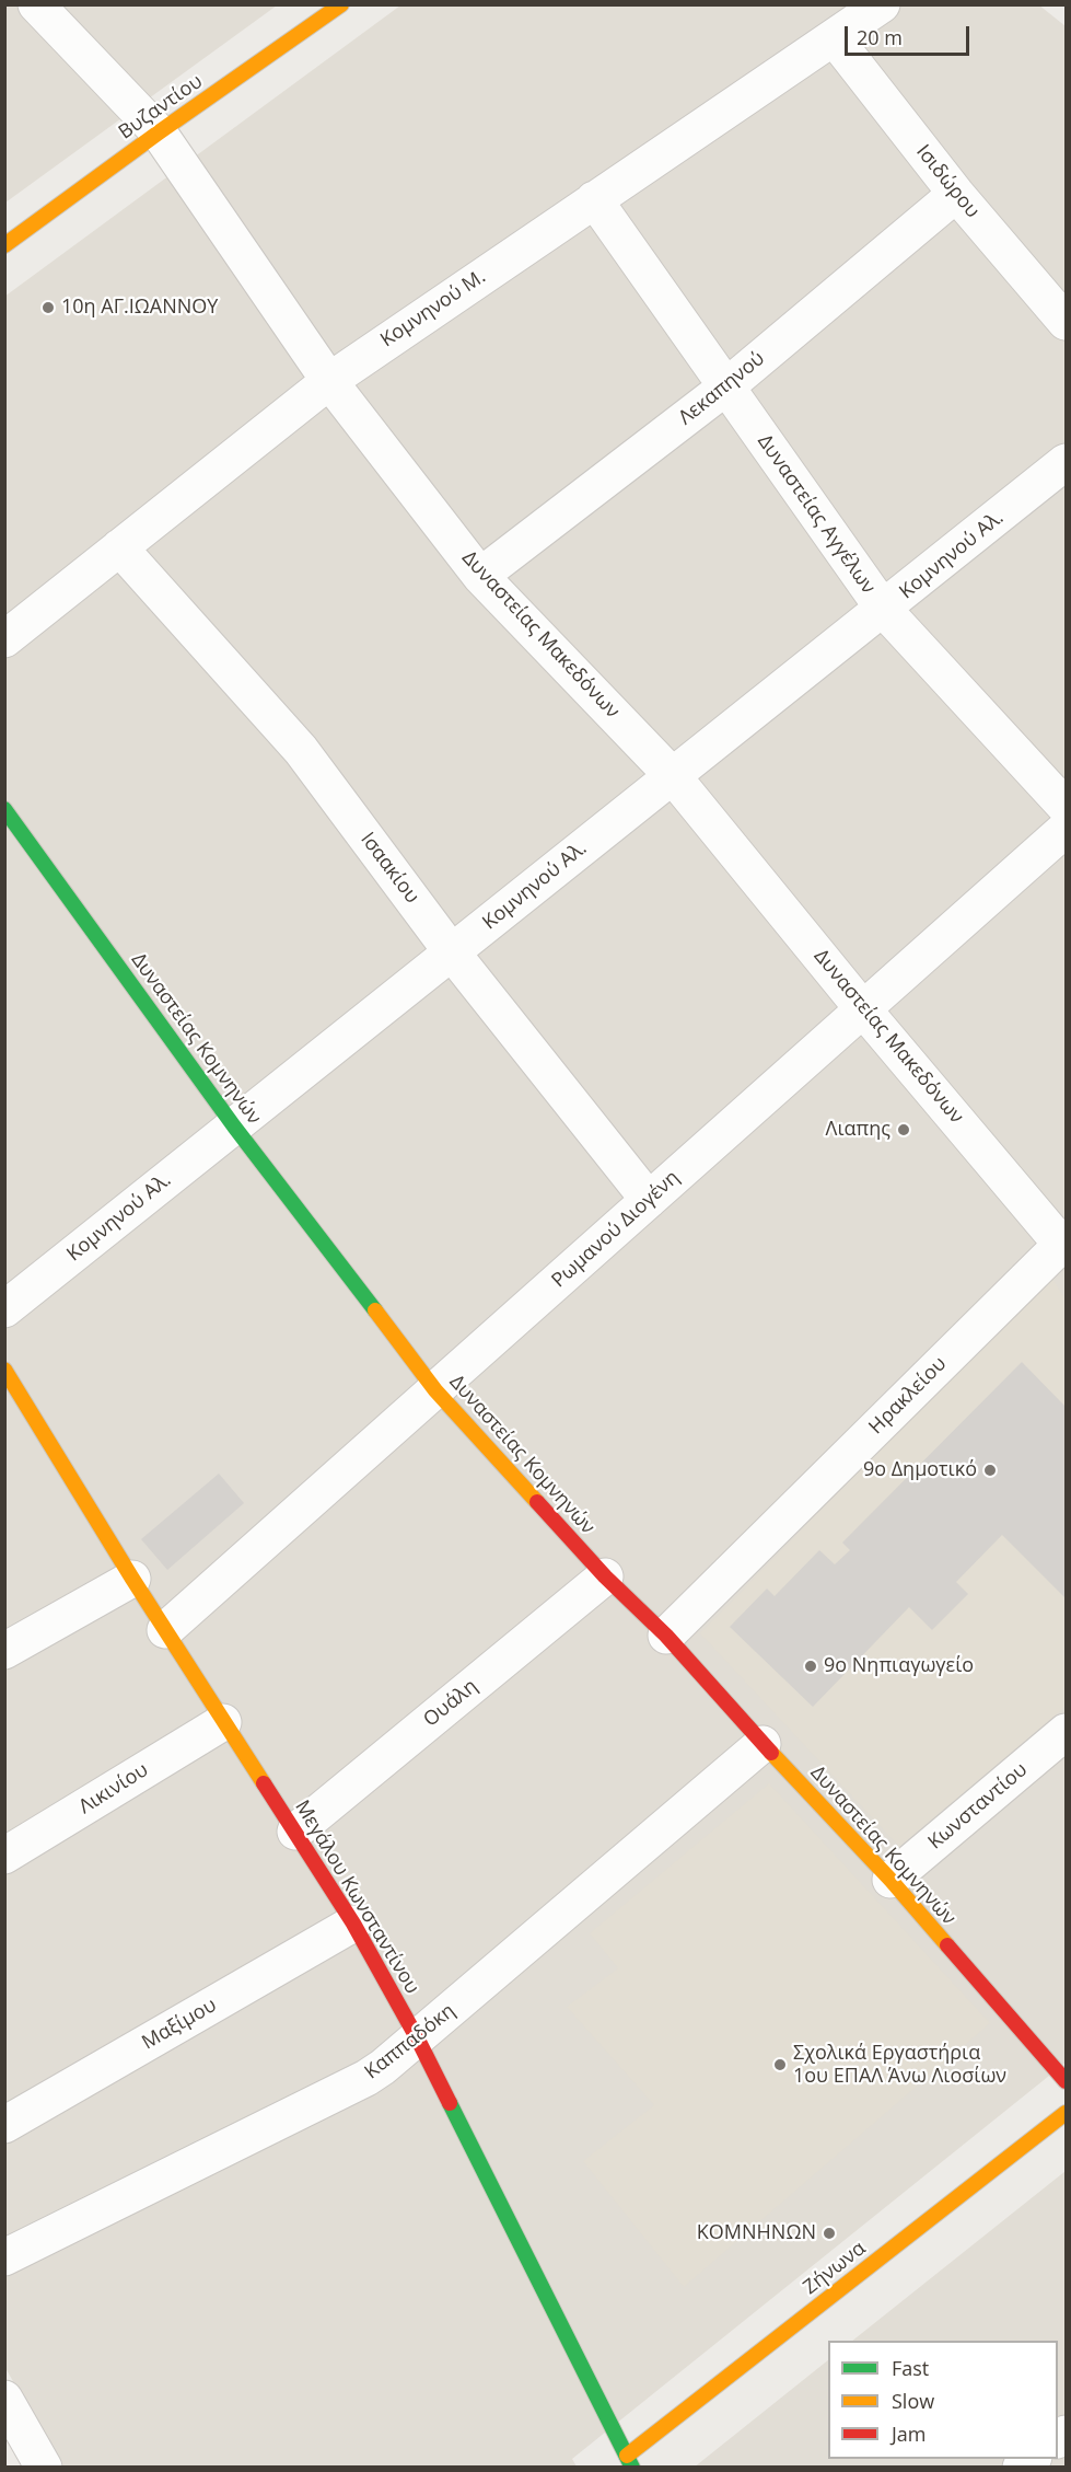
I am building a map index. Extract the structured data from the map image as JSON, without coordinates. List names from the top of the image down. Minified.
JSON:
{"streets":{"street":["Βυζαντίου","Ισιδώρου","Κομνηνού Μ.","Λεκαπηνού","Δυναστείας Αγγέλων","Κομνηνού Αλ.","Δυναστείας Μακεδόνων","Ισαακίου","Δυναστείας Κομνηνών","Ρωμανού Διογένη","Ηρακλείου","Ουάλη","Λικινίου","Κωνσταντίου","Μεγάλου Κωνσταντίνου","Μαξίμου","Καππαδόκη","Ζήνωνα"]},"crossings":[["Βυζαντίου","Δυναστείας Μακεδόνων"],["Ισιδώρου","Κομνηνού Μ."],["Ισιδώρου","Λεκαπηνού"],["Κομνηνού Μ.","Δυναστείας Αγγέλων"],["Κομνηνού Μ.","Δυναστείας Μακεδόνων"],["Κομνηνού Μ.","Ισαακίου"],["Λεκαπηνού","Δυναστείας Αγγέλων"],["Λεκαπηνού","Δυναστείας Μακεδόνων"],["Δυναστείας Αγγέλων","Κομνηνού Αλ."],["Κομνηνού Αλ.","Δυναστείας Μακεδόνων"],["Κομνηνού Αλ.","Ισαακίου"],["Κομνηνού Αλ.","Δυναστείας Κομνηνών"],["Δυναστείας Μακεδόνων","Ρωμανού Διογένη"],["Δυναστείας Μακεδόνων","Ηρακλείου"],["Ισαακίου","Ρωμανού Διογένη"],["Δυναστείας Κομνηνών","Ρωμανού Διογένη"],["Δυναστείας Κομνηνών","Ηρακλείου"],["Δυναστείας Κομνηνών","Ουάλη"],["Δυναστείας Κομνηνών","Κωνσταντίου"],["Δυναστείας Κομνηνών","Καππαδόκη"],["Ρωμανού Διογένη","Μεγάλου Κωνσταντίνου"],["Ουάλη","Μεγάλου Κωνσταντίνου"],["Λικινίου","Μεγάλου Κωνσταντίνου"],["Μεγάλου Κωνσταντίνου","Μαξίμου"],["Μεγάλου Κωνσταντίνου","Καππαδόκη"],["Μεγάλου Κωνσταντίνου","Ζήνωνα"]],"places":["10η ΑΓ.ΙΩΑΝΝΟΥ","Λιαπης","9ο Δημοτικό","9ο Νηπιαγωγείο","Σχολικά Εργαστήρια 1ου ΕΠΑΛ Άνω Λιοσίων","ΚΟΜΝΗΝΩΝ"],"legend":["Fast","Slow","Jam"],"scale_bar":"20 m"}
